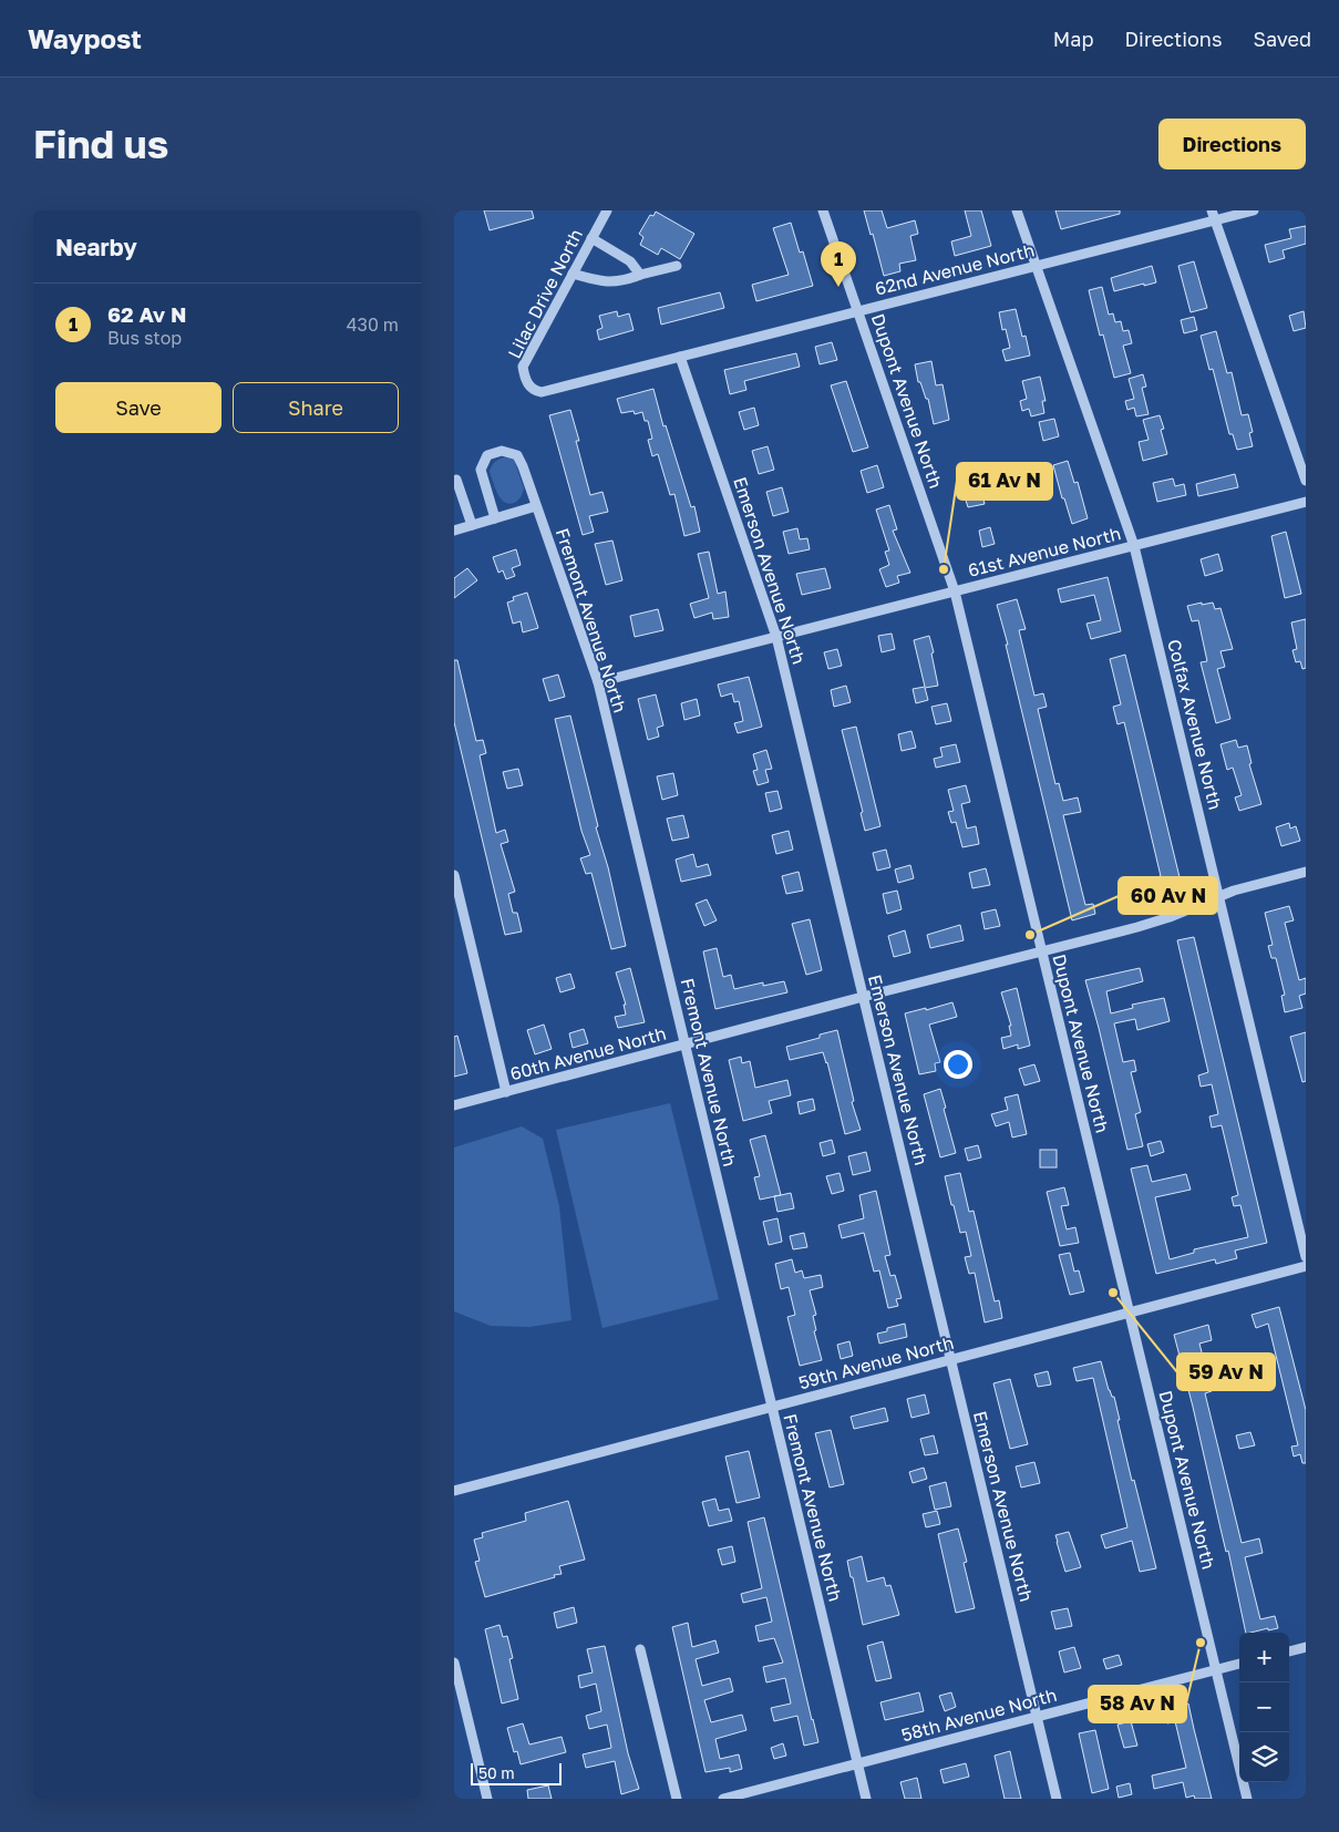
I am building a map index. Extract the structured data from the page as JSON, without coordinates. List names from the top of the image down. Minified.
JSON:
{"streets":{"street":["62nd Avenue North","Lilac Drive North","Dupont Avenue North","61st Avenue North","Emerson Avenue North","Fremont Avenue North","Colfax Avenue North","60th Avenue North","59th Avenue North","58th Avenue North"]},"crossings":[["62nd Avenue North","Lilac Drive North"],["62nd Avenue North","Dupont Avenue North"],["62nd Avenue North","Emerson Avenue North"],["62nd Avenue North","Colfax Avenue North"],["Dupont Avenue North","61st Avenue North"],["Dupont Avenue North","60th Avenue North"],["Dupont Avenue North","59th Avenue North"],["Dupont Avenue North","58th Avenue North"],["61st Avenue North","Emerson Avenue North"],["61st Avenue North","Fremont Avenue North"],["61st Avenue North","Colfax Avenue North"],["Emerson Avenue North","60th Avenue North"],["Emerson Avenue North","59th Avenue North"],["Emerson Avenue North","58th Avenue North"],["Fremont Avenue North","60th Avenue North"],["Fremont Avenue North","59th Avenue North"],["Fremont Avenue North","58th Avenue North"],["Colfax Avenue North","60th Avenue North"]],"places":["61 Av N","60 Av N","59 Av N","58 Av N"],"scale_bar":"50 m","page":{"header":"Waypost","nav":["Map","Directions","Saved"],"buttons":["Directions",["Save","Share"]],"title":"Find us","heading":"Nearby","pins":"1","list":[{"mark":"1","name":"62 Av N","note":"Bus stop","value":"430 m"}],"map_buttons":["+","−"],"scale":"50 m"}}
